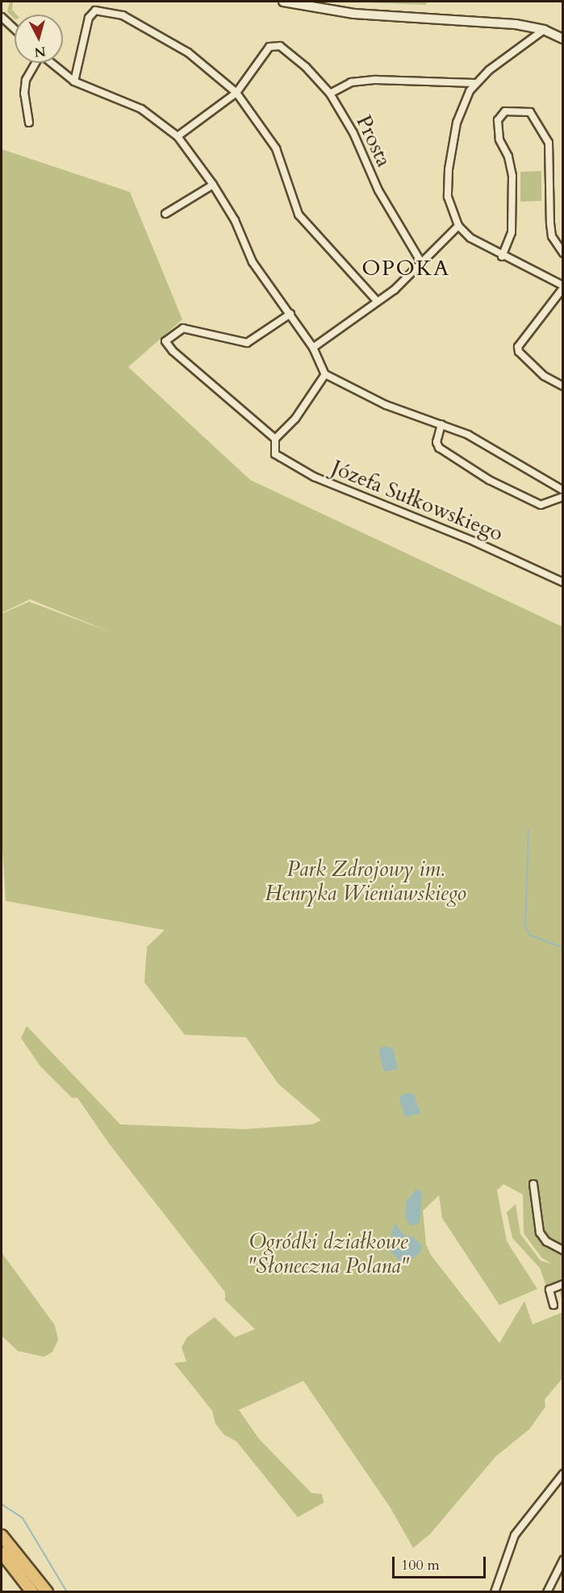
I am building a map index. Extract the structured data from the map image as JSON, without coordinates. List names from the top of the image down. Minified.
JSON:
{"streets":{"street":["Prosta","Józefa Sułkowskiego"]},"districts":["OPOKA"],"parks":["Park Zdrojowy im. Henryka Wieniawskiego","Ogródki działkowe \"Słoneczna Polana\""],"scale_bar":"100 m","north":"bottom"}
